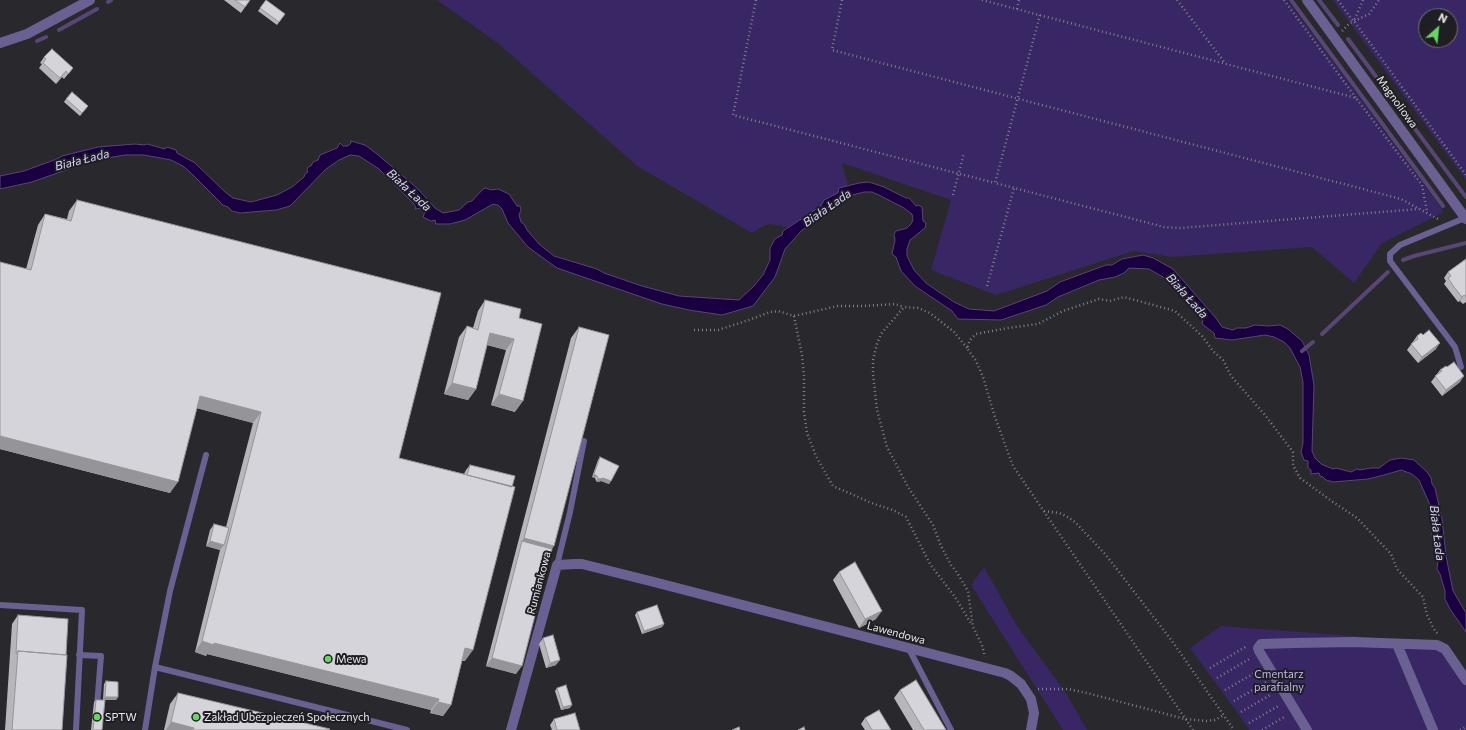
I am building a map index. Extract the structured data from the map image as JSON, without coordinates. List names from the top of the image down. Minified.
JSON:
{"streets":{"street":["Magnoliowa","Rumiankowa","Lawendowa"]},"crossings":[["Rumiankowa","Lawendowa"]],"water":["Biała Łada"],"parks":["Cmentarz parafialny"],"places":["Mewa","SPTW","Zakład Ubezpieczeń Społecznych"],"north":"top right"}
